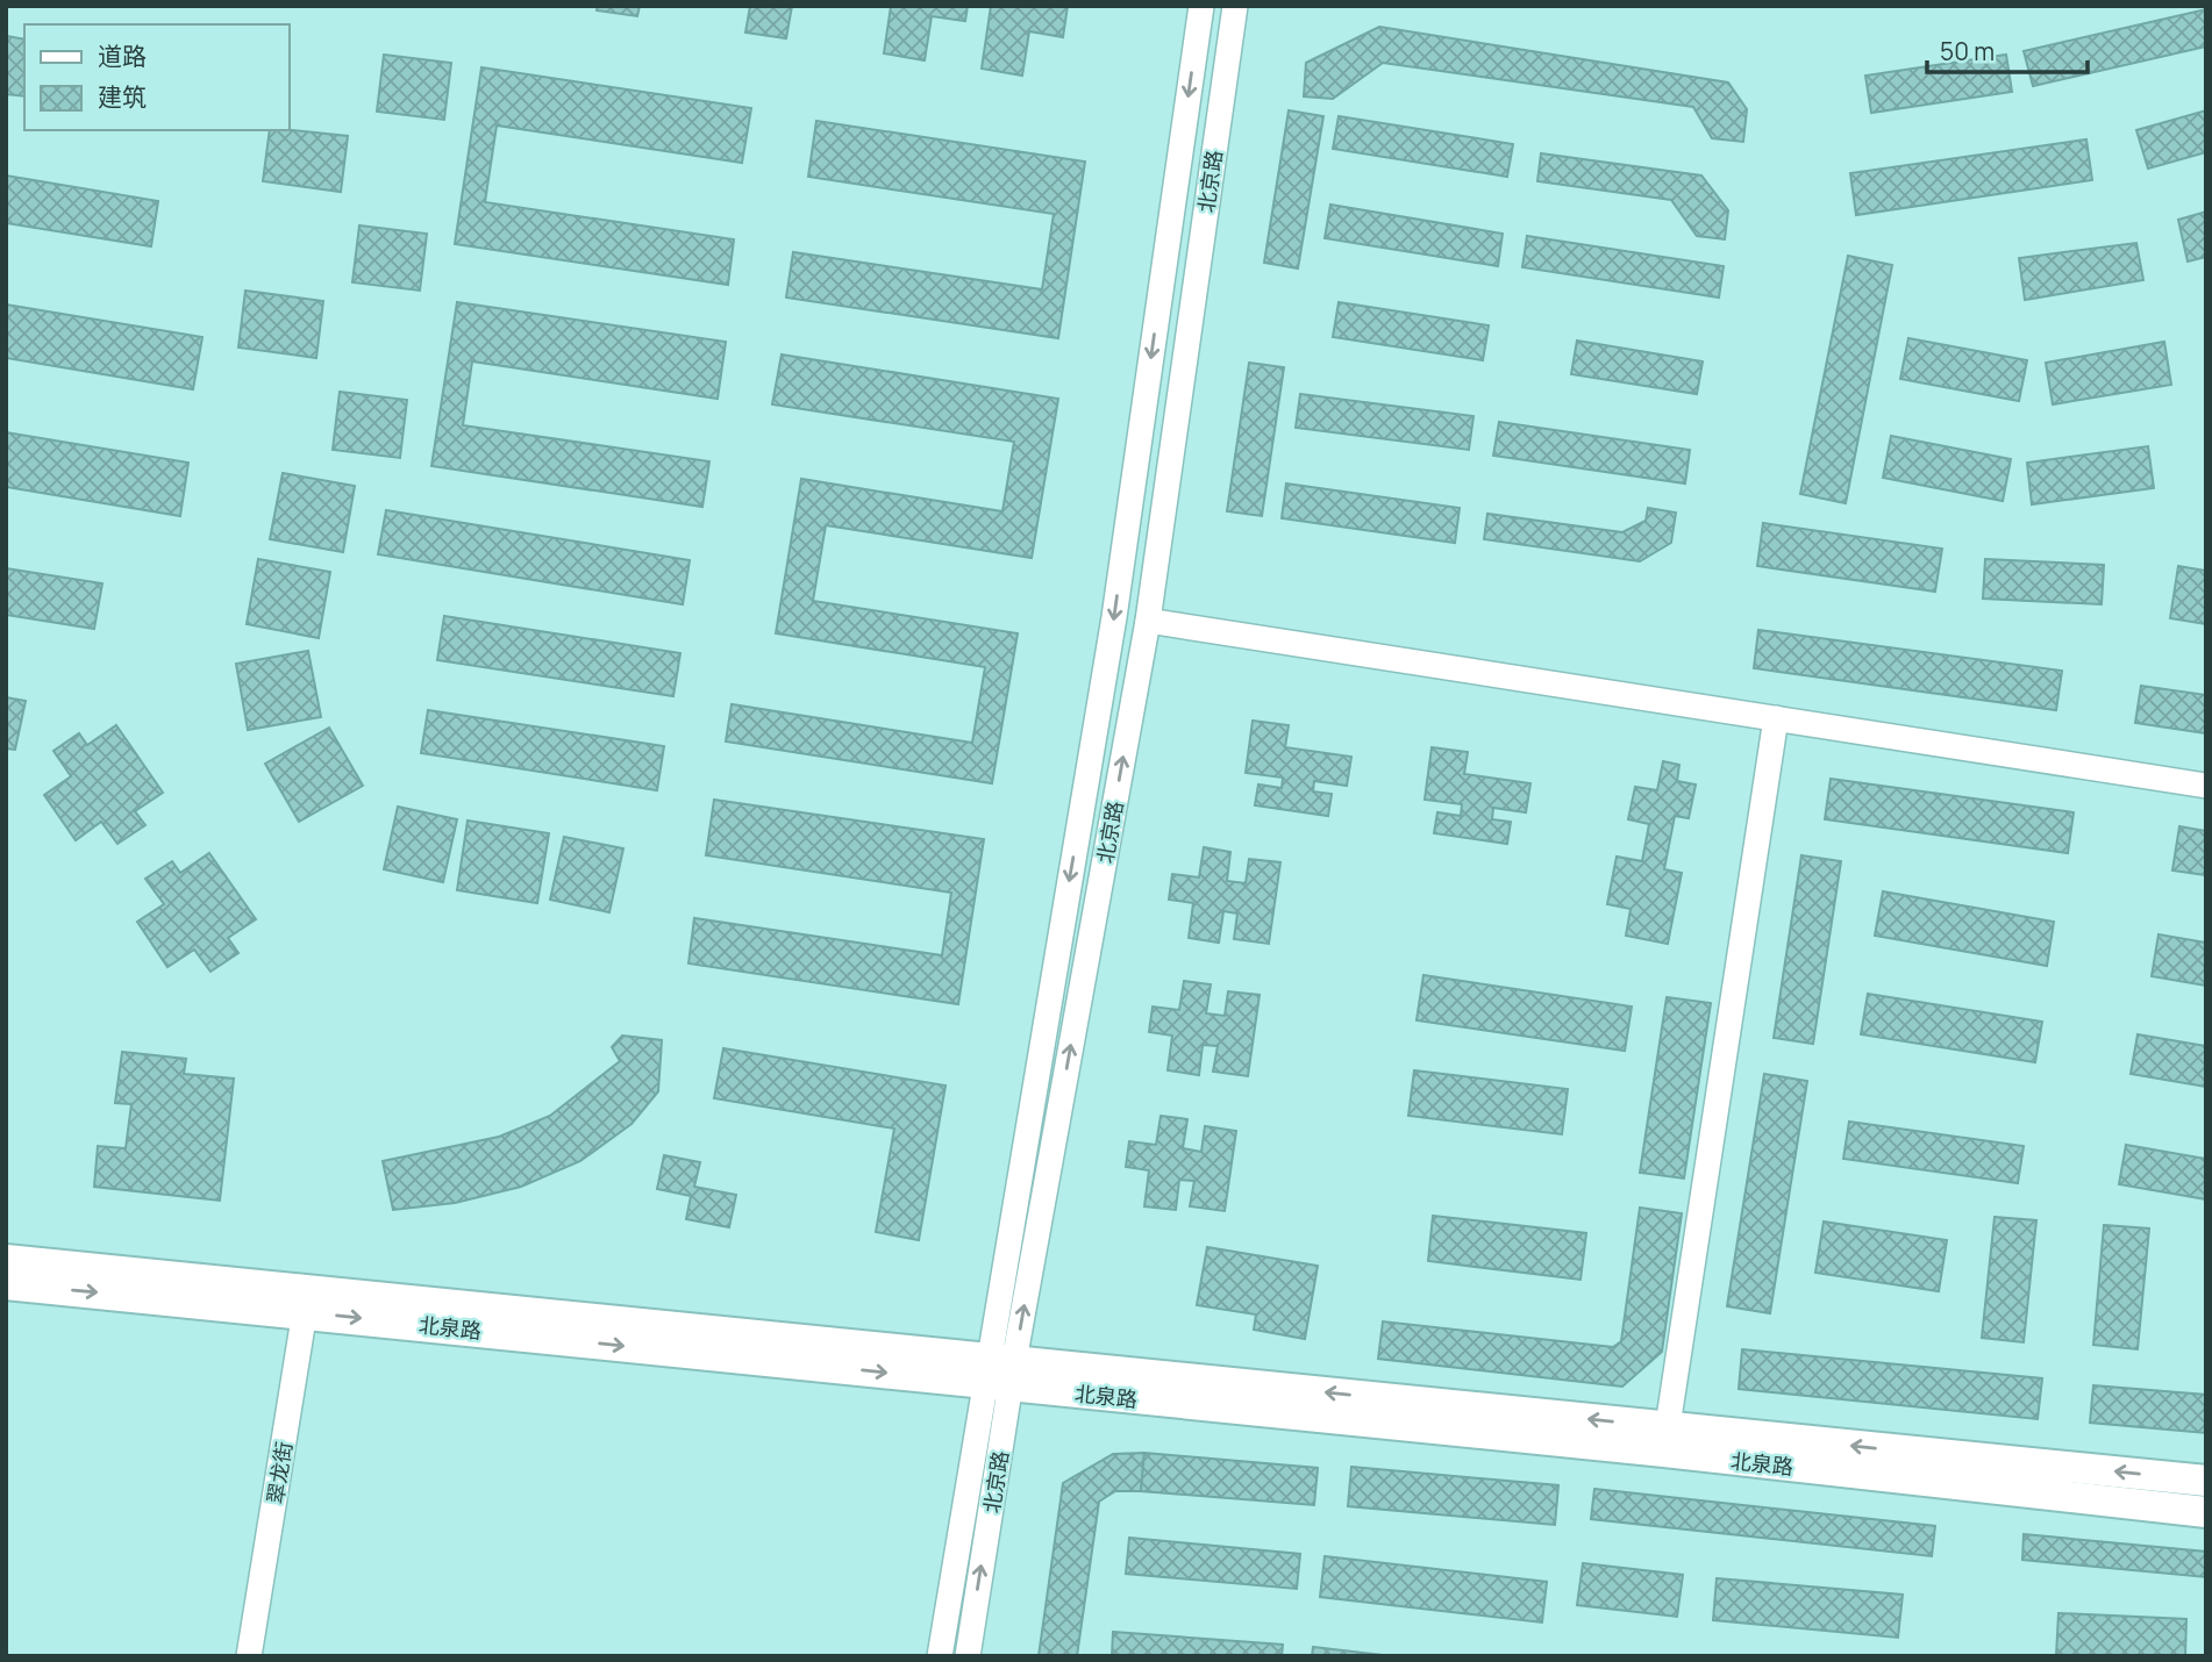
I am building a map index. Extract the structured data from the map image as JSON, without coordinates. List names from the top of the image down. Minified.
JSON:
{"streets":{"main road":["北泉路"],"street":["北京路","翠龙街"]},"crossings":[["北京路","北泉路"],["北泉路","翠龙街"]],"legend":["道路","建筑"],"scale_bar":"50 m"}
